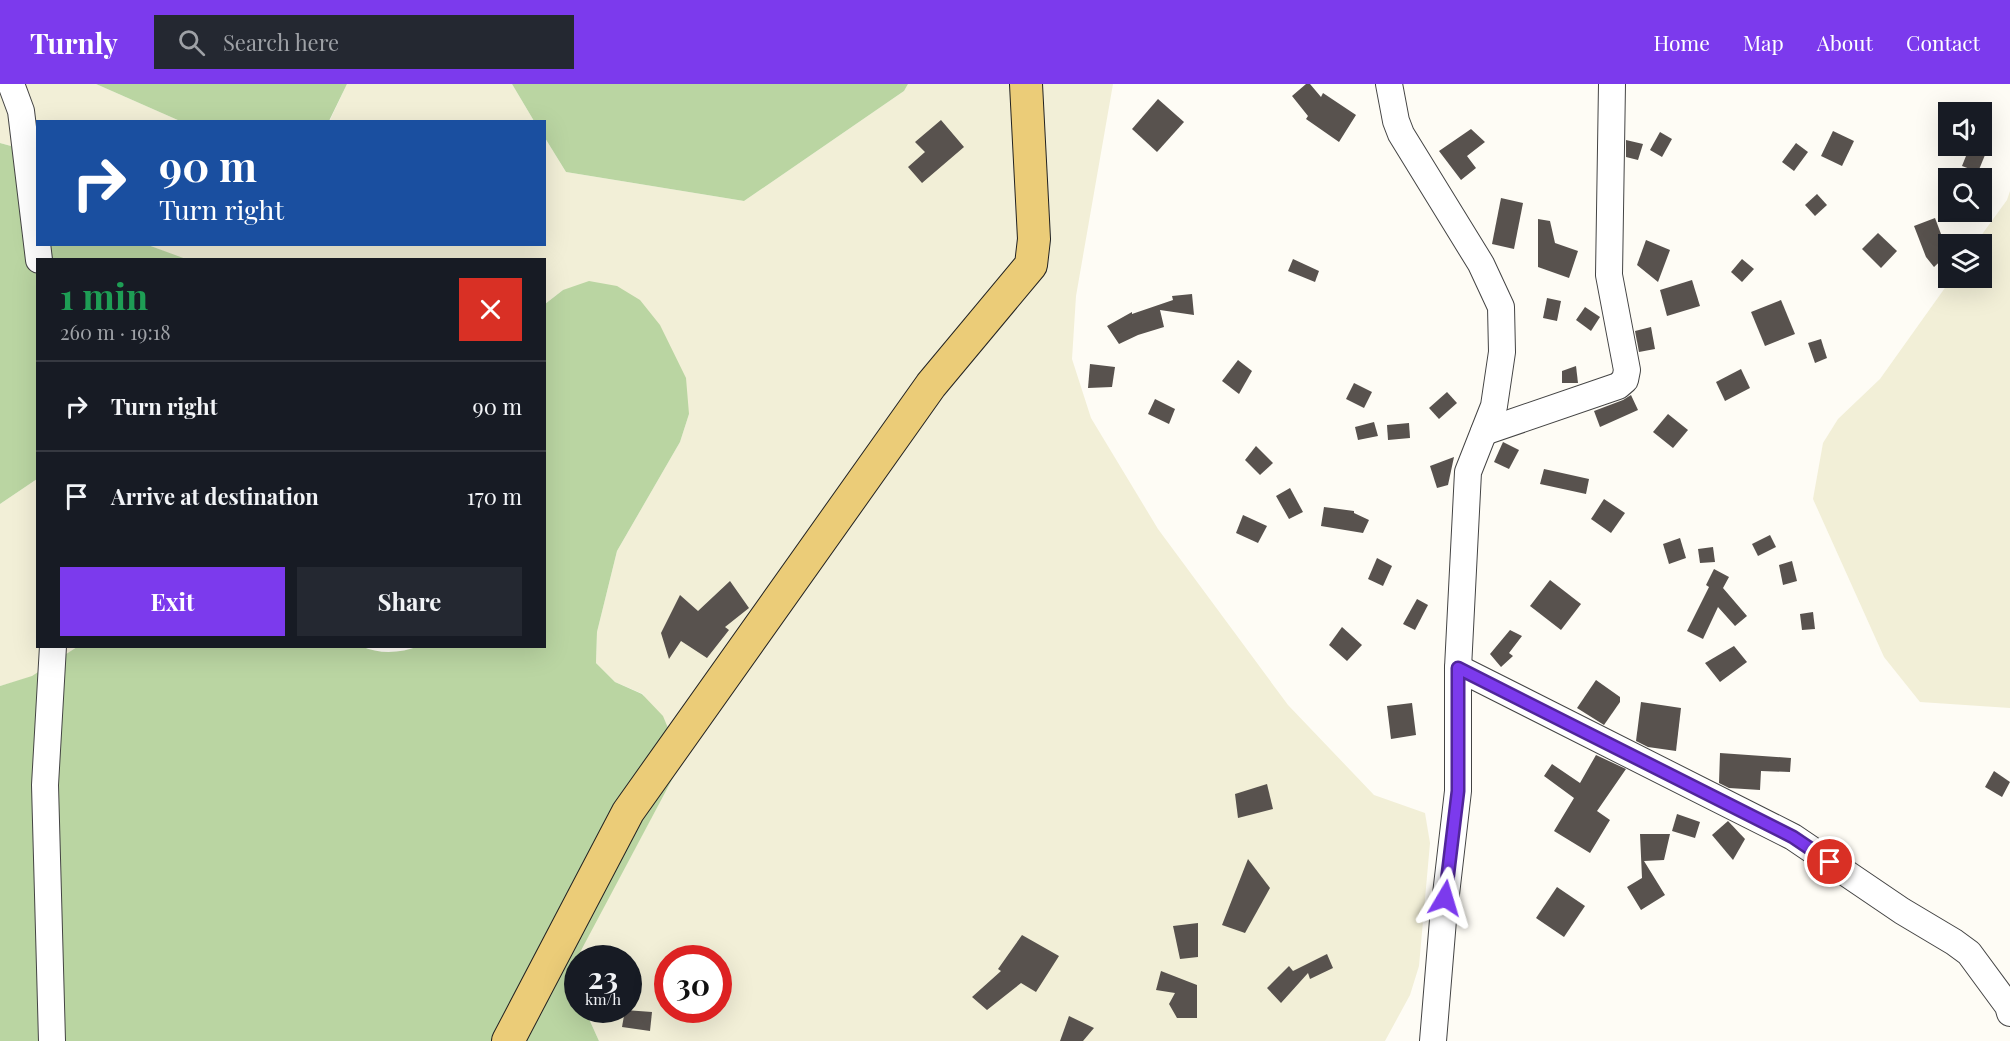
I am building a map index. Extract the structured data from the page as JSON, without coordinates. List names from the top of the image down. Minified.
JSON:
{"page":{"header":"Turnly","search":"Search here","nav":["Home","Map","About","Contact"],"turn":["90 m","Turn right"],"heading":["1 min","260 m · 19:18"],"list":[{"name":"Turn right","value":"90 m"},{"name":"Arrive at destination","value":"170 m"}],"buttons":["Exit","Share"],"speed":"23 km/h","limit":"30"}}
